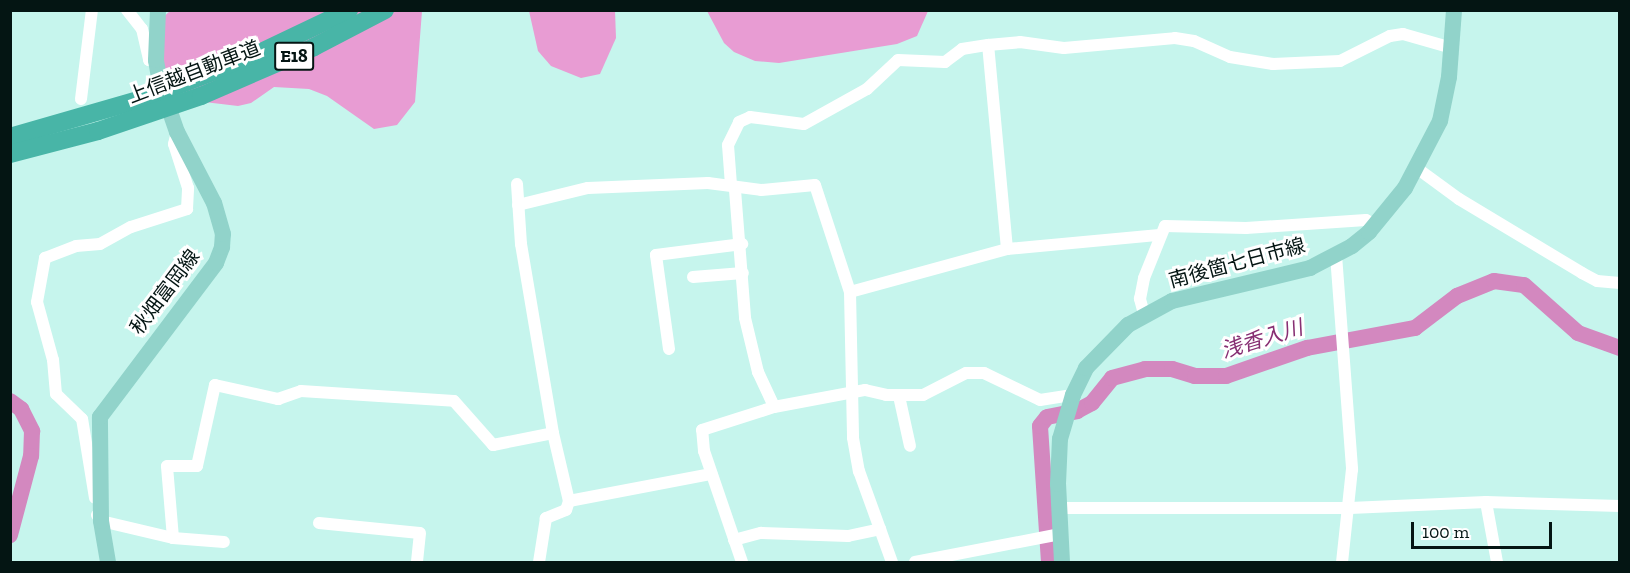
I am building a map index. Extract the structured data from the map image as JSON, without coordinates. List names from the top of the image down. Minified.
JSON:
{"streets":{"highway":["E18","上信越自動車道"],"main road":["南後箇七日市線","秋畑富岡線"]},"water":["浅香入川"],"scale_bar":"100 m"}
